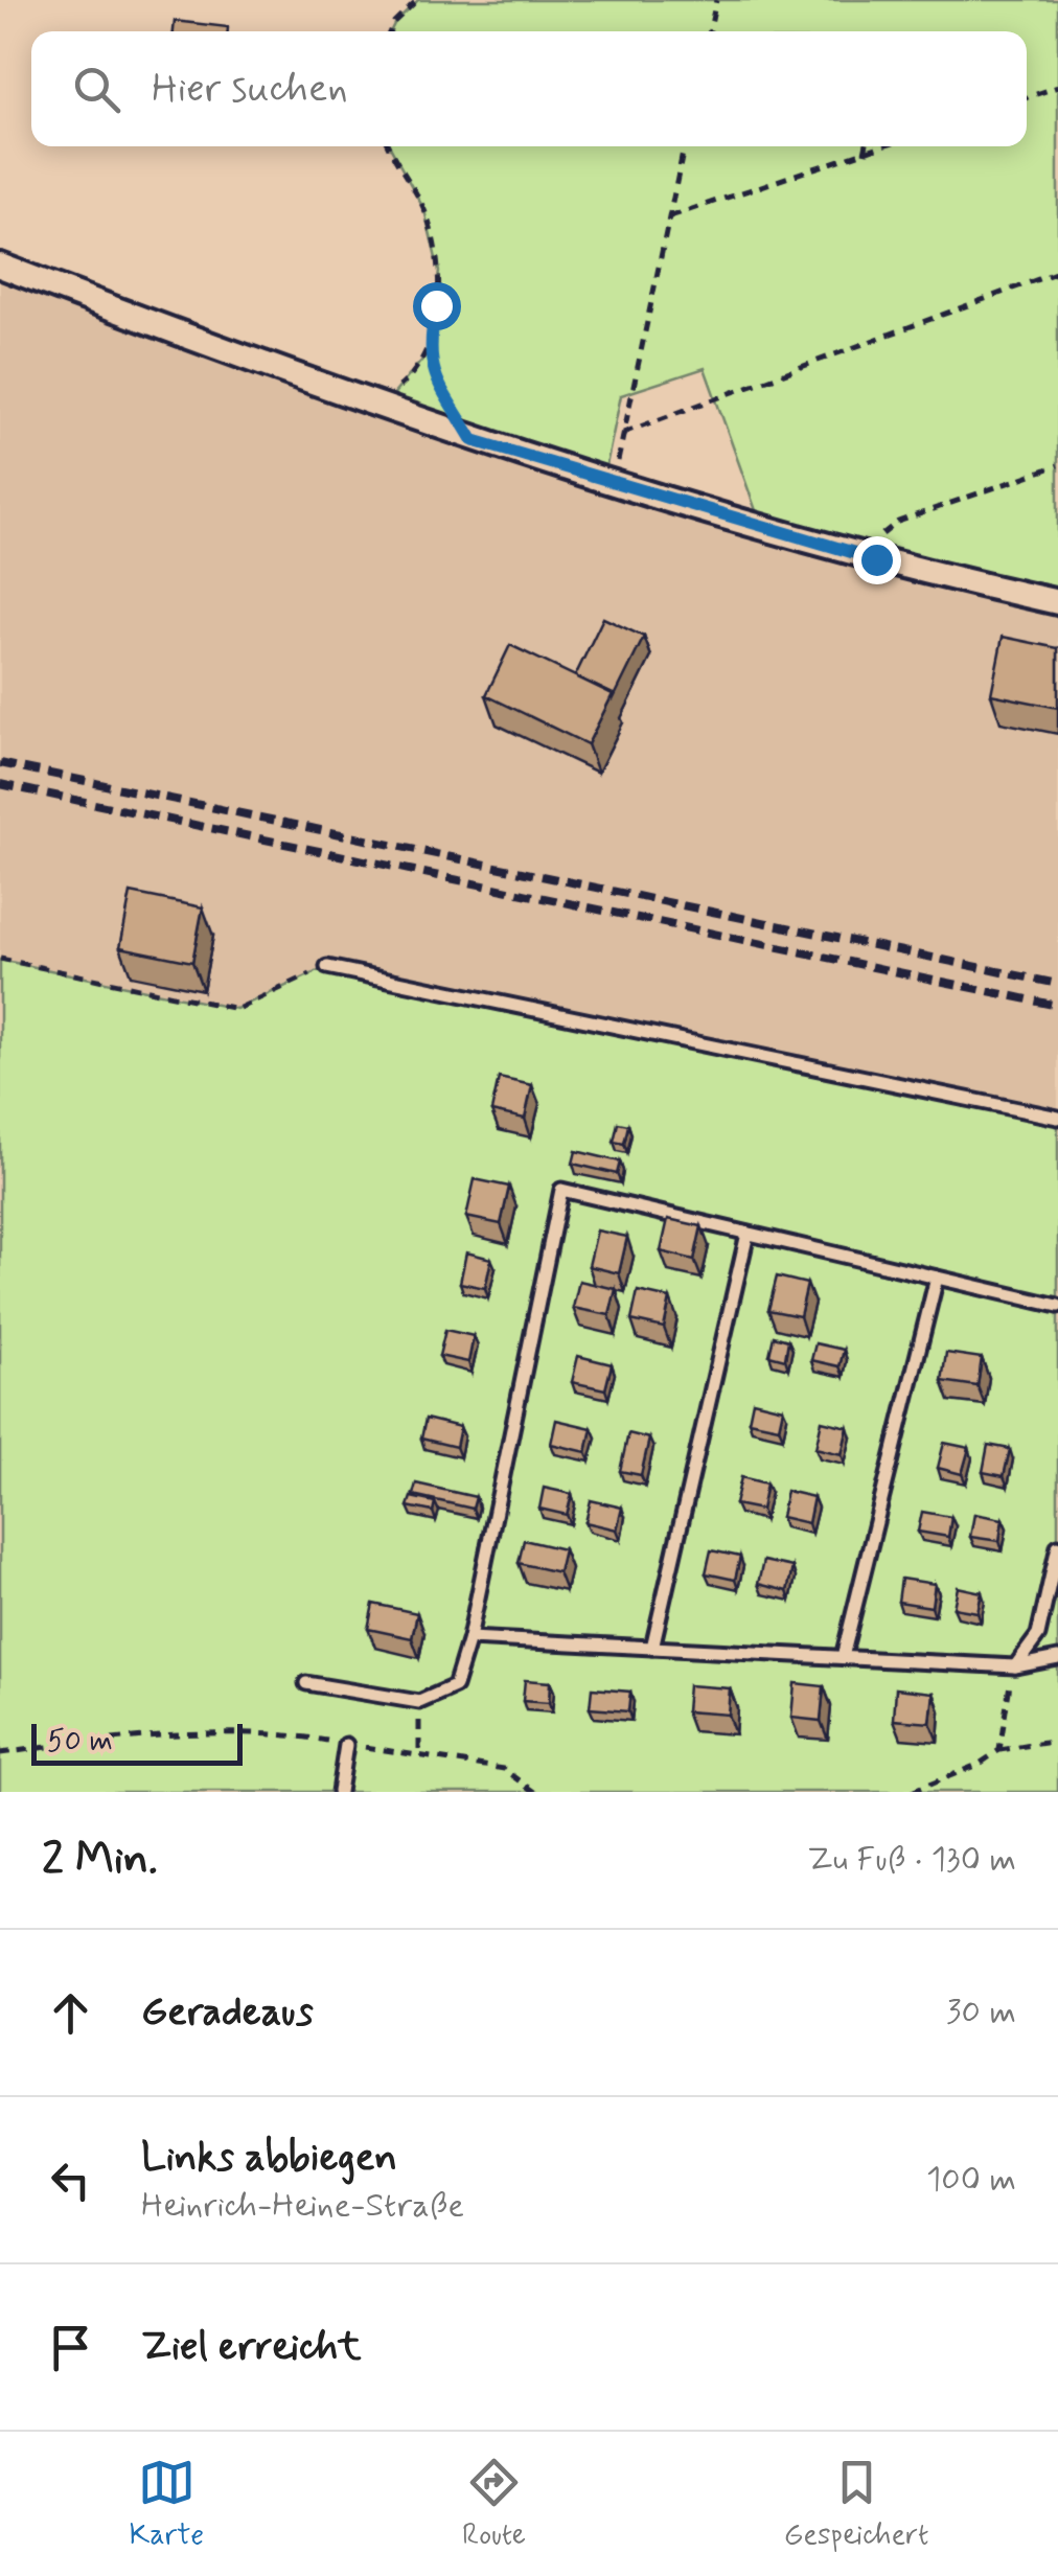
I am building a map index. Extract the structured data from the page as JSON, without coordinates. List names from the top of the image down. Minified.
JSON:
{"scale_bar":"50 m","page":{"search":"Hier suchen","scale":"50 m","heading":["2 Min.","Zu Fuß · 130 m"],"list":[["Geradeaus","30 m"],["Links abbiegen","Heinrich-Heine-Straße","100 m"],"Ziel erreicht"],"nav":["Karte","Route","Gespeichert"]}}
